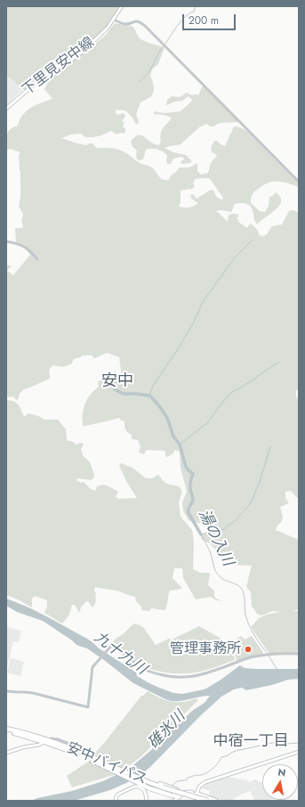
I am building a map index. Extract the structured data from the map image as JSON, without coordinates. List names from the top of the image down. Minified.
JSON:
{"streets":{"highway":["安中バイパス"],"main road":["下里見安中線"]},"districts":["安中","中宿一丁目"],"water":["湯の入川","九十九川","碓氷川"],"places":["管理事務所"],"scale_bar":"200 m","north":"top"}
